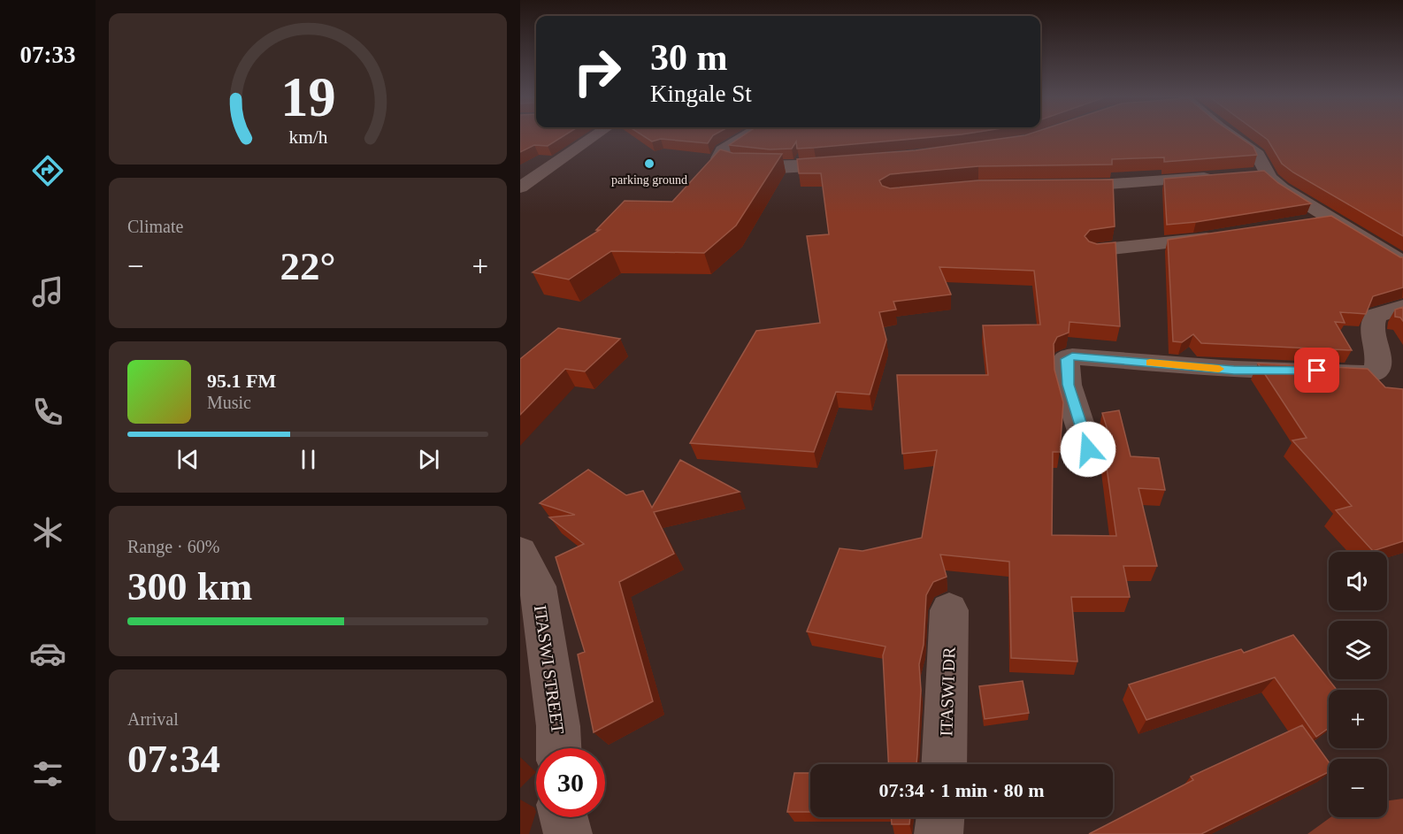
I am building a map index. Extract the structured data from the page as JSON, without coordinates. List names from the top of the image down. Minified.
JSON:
{"streets":{"street":["ITASWI STREET","ITASWI DR"]},"places":["parking ground"],"page":{"tabs":"07:33","turn":["30 m","Kingale St"],"tile":["Climate",["Range · 60%","300 km"],["Arrival","07:34"]],"heat":["−","22°","+"],"song":["95.1 FM","Music"],"map_buttons":["+","−"],"limit":"30","trip":"07:34 · 1 min · 80 m","gauge":["19","km/h"]}}
